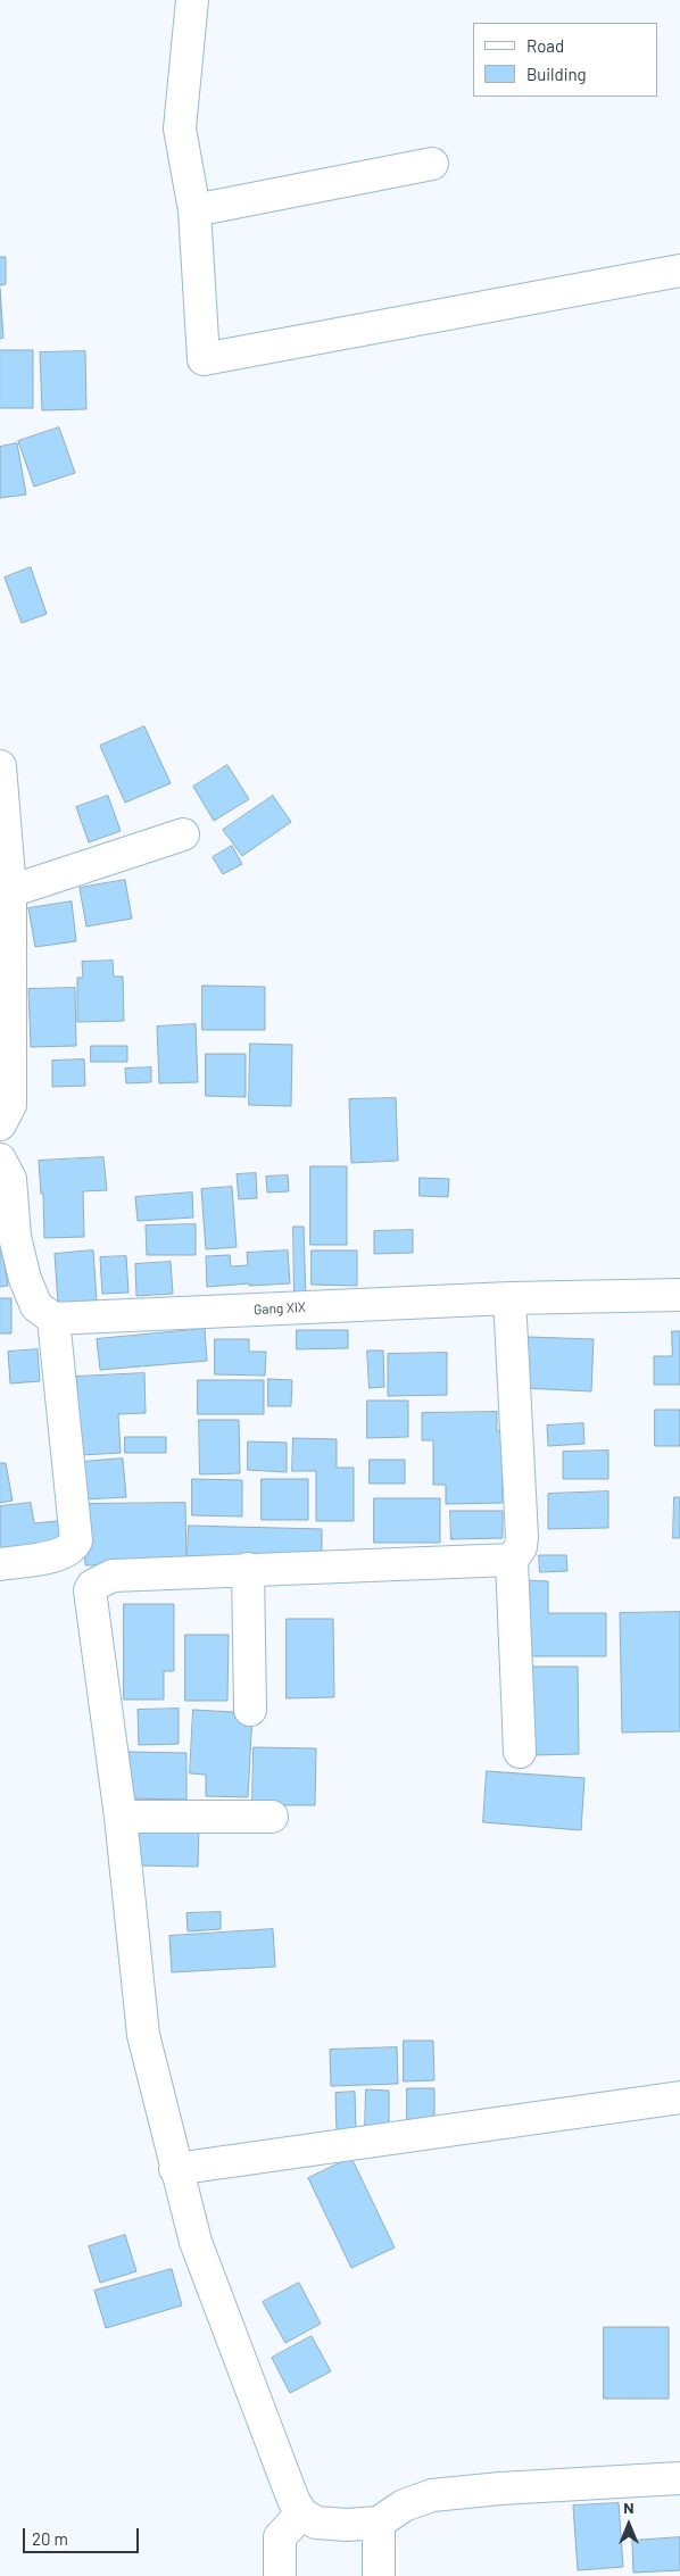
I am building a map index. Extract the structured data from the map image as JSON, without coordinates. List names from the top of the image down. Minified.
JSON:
{"streets":{"street":["Gang XIX"]},"legend":["Road","Building"],"scale_bar":"20 m","north":"top"}
